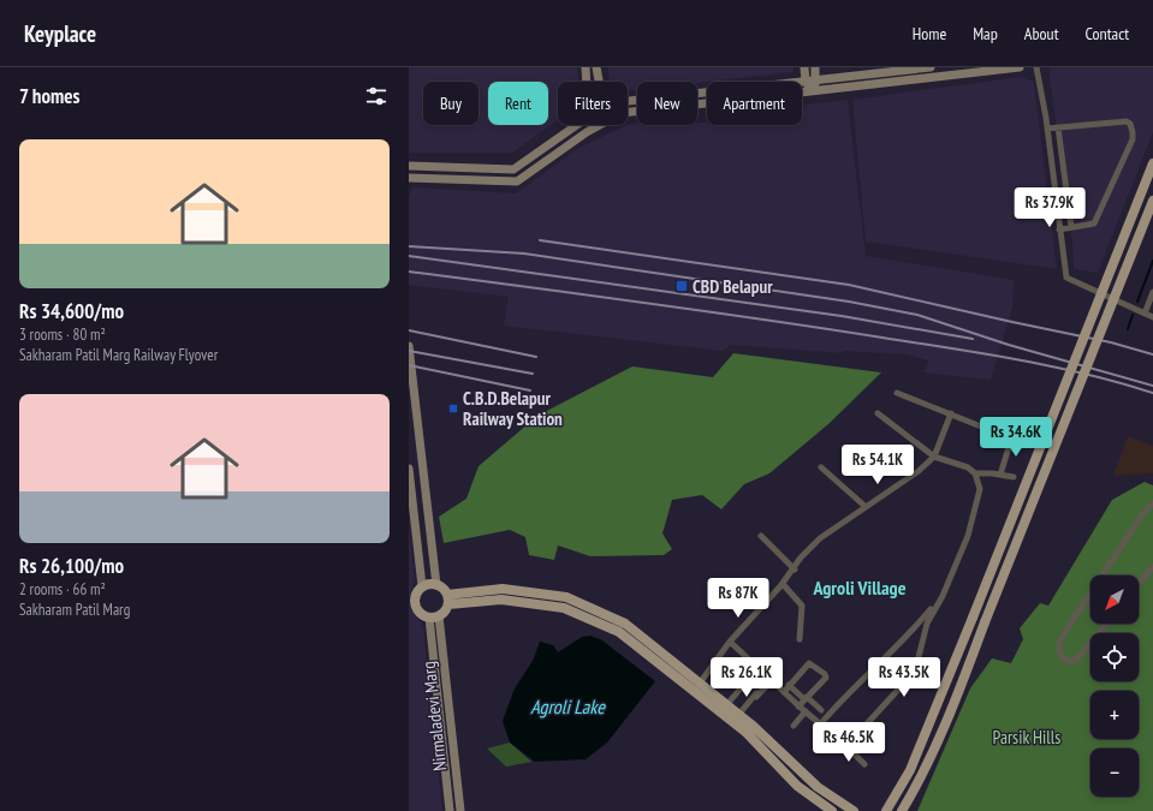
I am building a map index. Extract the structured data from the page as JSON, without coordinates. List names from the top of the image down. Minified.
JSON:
{"streets":{"main road":["Nirmaladevi Marg"]},"districts":["Agroli Village"],"water":["Agroli Lake"],"parks":["Parsik Hills"],"places":{"transit":["CBD Belapur","C.B.D.Belapur Railway Station"]},"north":"bottom left","page":{"header":"Keyplace","nav":["Home","Map","About","Contact"],"heading":"7 homes","chip":["Buy","Rent","Filters","New","Apartment"],"list":[{"name":"Rs 34,600/mo","note":"3 rooms · 80 m² · Sakharam Patil Marg Railway Flyover"},{"name":"Rs 26,100/mo","note":"2 rooms · 66 m² · Sakharam Patil Marg"}],"price":["Rs 37.9K","Rs 34.6K","Rs 54.1K","Rs 87K","Rs 26.1K","Rs 43.5K","Rs 46.5K"],"map_buttons":["+","−"]}}
